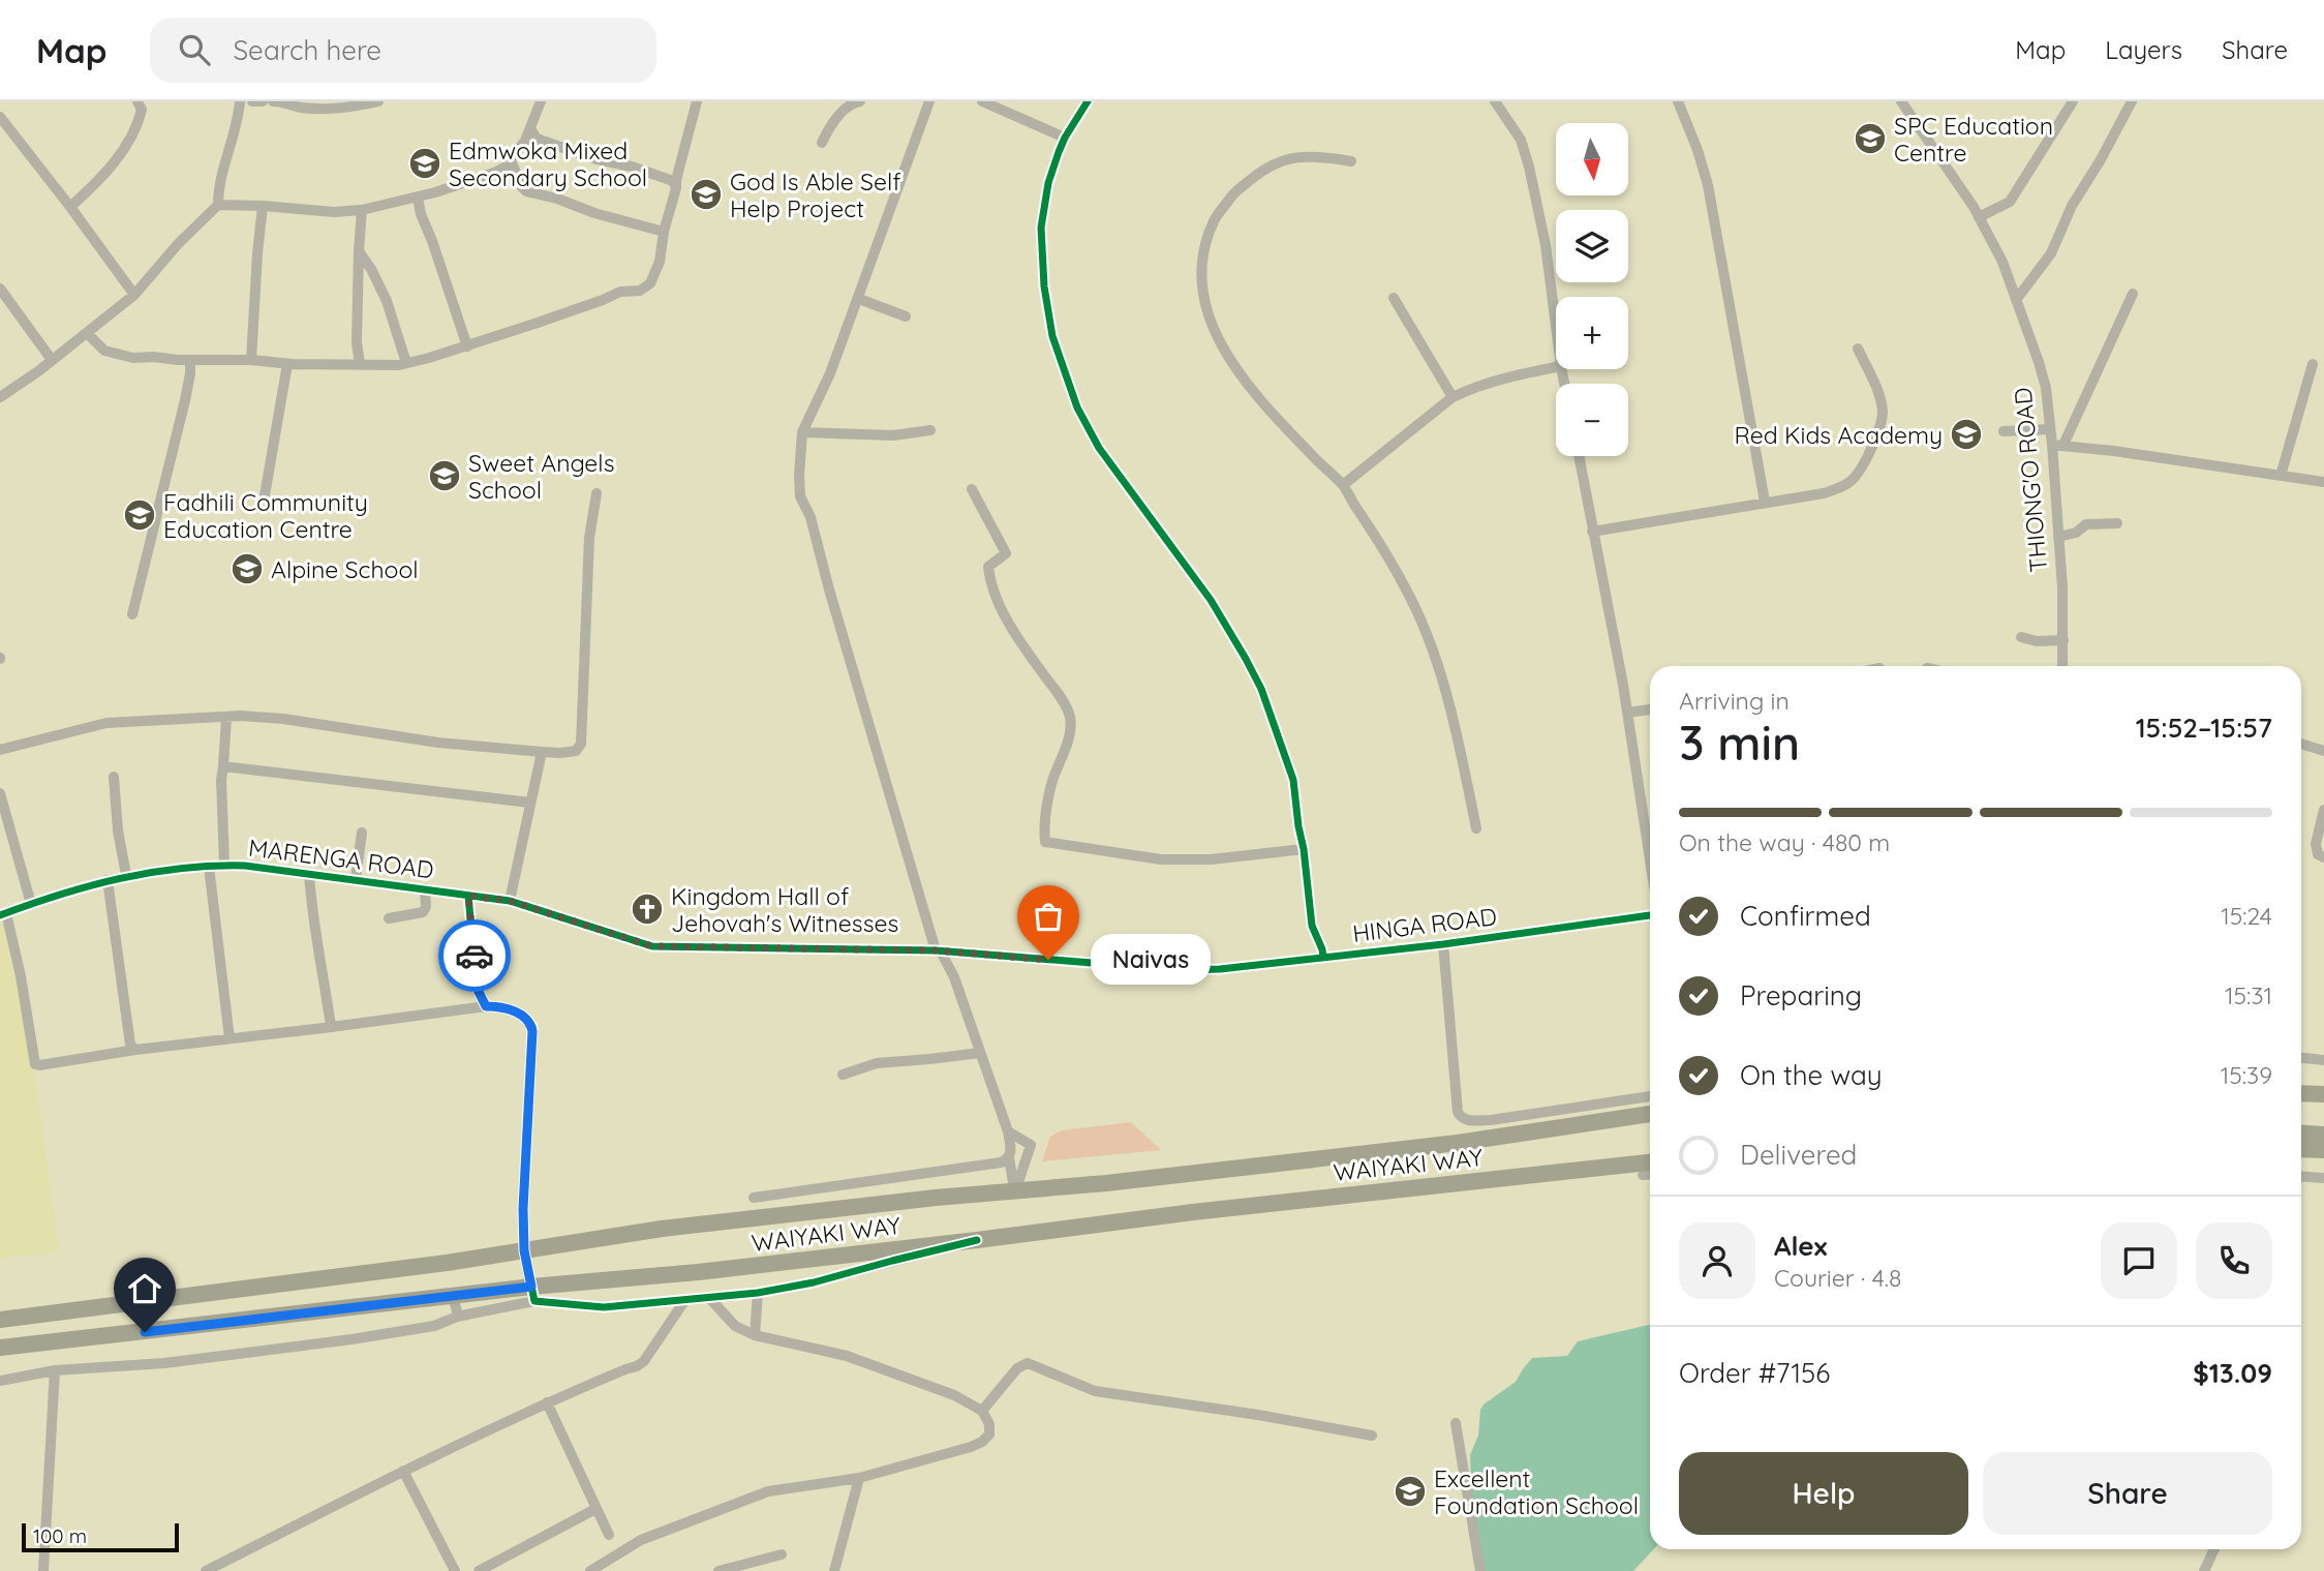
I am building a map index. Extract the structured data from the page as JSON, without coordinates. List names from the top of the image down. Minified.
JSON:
{"streets":{"highway":["WAIYAKI WAY"],"street":["THIONG'O ROAD","MARENGA ROAD","HINGA ROAD"]},"crossings":[["MARENGA ROAD","HINGA ROAD"]],"places":{"school or university":["SPC Education Centre","Edmwoka Mixed Secondary School","God Is Able Self Help Project","Red Kids Academy","Sweet Angels School","Fadhili Community Education Centre","Alpine School","Excellent Foundation School"],"church":["Kingdom Hall of Jehovah's Witnesses"],"other":["Naivas"]},"scale_bar":"100 m","north":"bottom","page":{"header":"Map","search":"Search here","nav":["Map","Layers","Share"],"map_buttons":["+","−"],"heading":["3 min","Arriving in","15:52–15:57"],"panel":["Alex","Courier · 4.8","Order #7156","$13.09"],"bar":"On the way · 480 m","list":[["Confirmed","15:24"],["Preparing","15:31"],["On the way","15:39"],"Delivered"],"bubble":"Naivas","buttons":["Help","Share"],"scale":"100 m"}}
